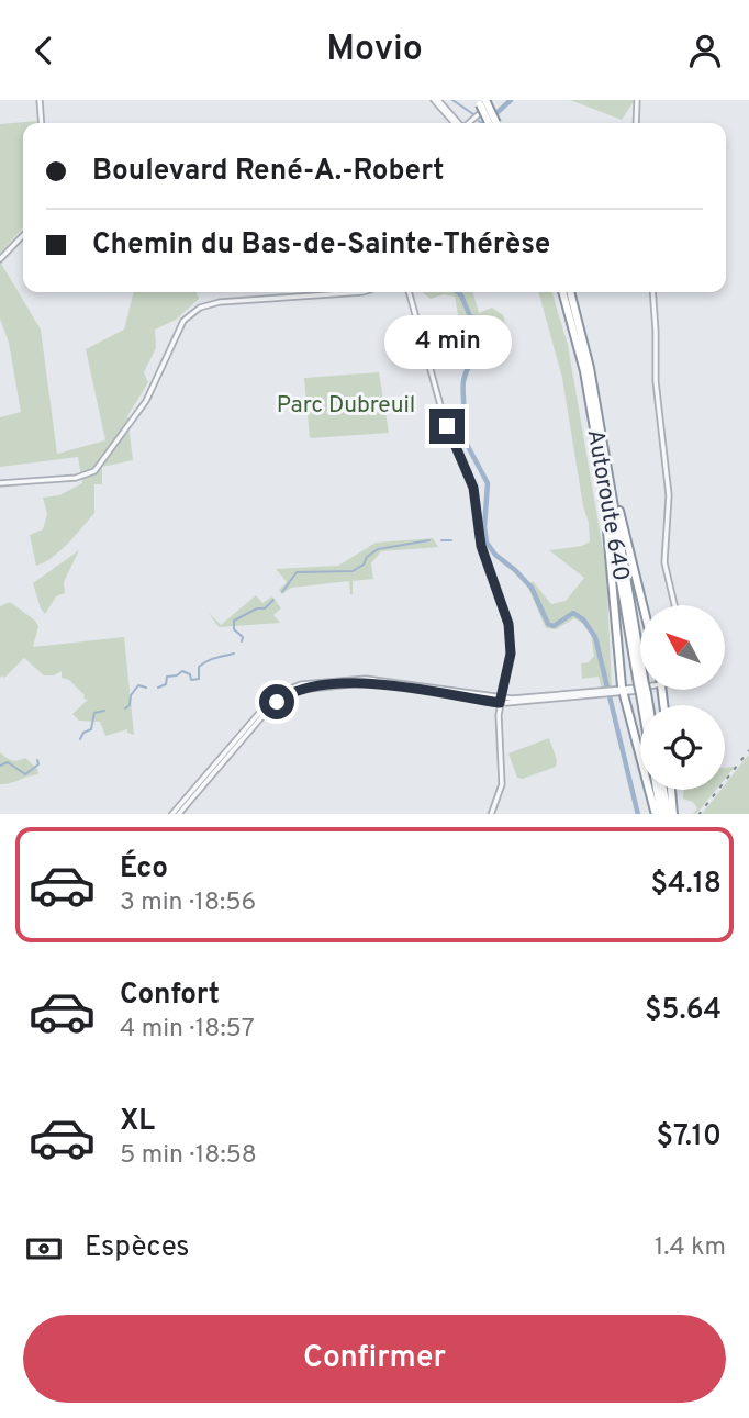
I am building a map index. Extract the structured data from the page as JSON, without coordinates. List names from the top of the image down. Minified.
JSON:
{"streets":{"highway":["Autoroute 640"]},"parks":["Parc Dubreuil"],"north":"top left","page":{"header":"Movio","banner":["Boulevard René-A.-Robert","Chemin du Bas-de-Sainte-Thérèse"],"bubble":"4 min","list":[{"name":"Éco","note":"3 min · 18:56","value":"$4.18"},{"name":"Confort","note":"4 min · 18:57","value":"$5.64"},{"name":"XL","note":"5 min · 18:58","value":"$7.10"}],"pay":["Espèces","1.4 km"],"buttons":"Confirmer"}}
